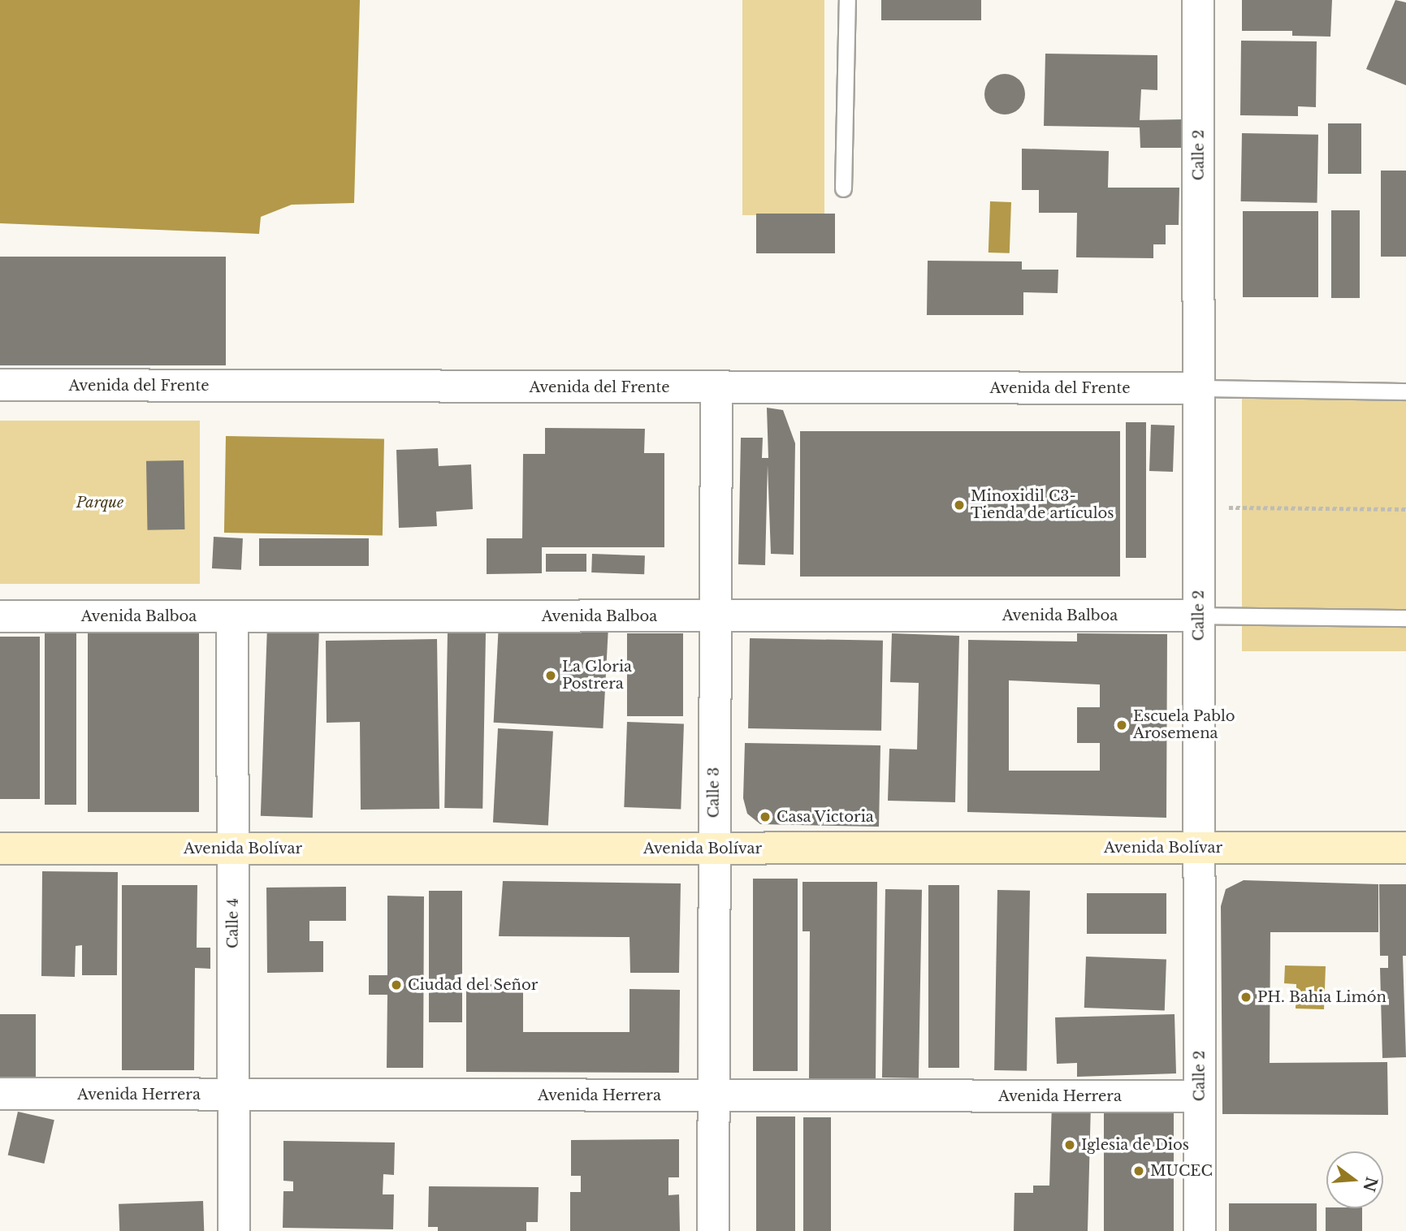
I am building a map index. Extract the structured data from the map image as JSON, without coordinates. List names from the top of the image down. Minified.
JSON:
{"streets":{"street":["Calle 2","Avenida del Frente","Avenida Balboa","Calle 3","Avenida Bolívar","Calle 4","Avenida Herrera"]},"crossings":[["Calle 2","Avenida del Frente"],["Calle 2","Avenida Balboa"],["Calle 2","Avenida Bolívar"],["Calle 2","Avenida Herrera"],["Avenida del Frente","Calle 3"],["Avenida Balboa","Calle 3"],["Avenida Balboa","Calle 4"],["Calle 3","Avenida Bolívar"],["Calle 3","Avenida Herrera"],["Avenida Bolívar","Calle 4"],["Calle 4","Avenida Herrera"]],"parks":["Parque"],"places":["Minoxidil C3- Tienda de artículos","La Gloria Postrera","Escuela Pablo Arosemena","Casa Victoria","Ciudad del Señor","PH. Bahia Limón","Iglesia de Dios","MUCEC"],"north":"right"}
